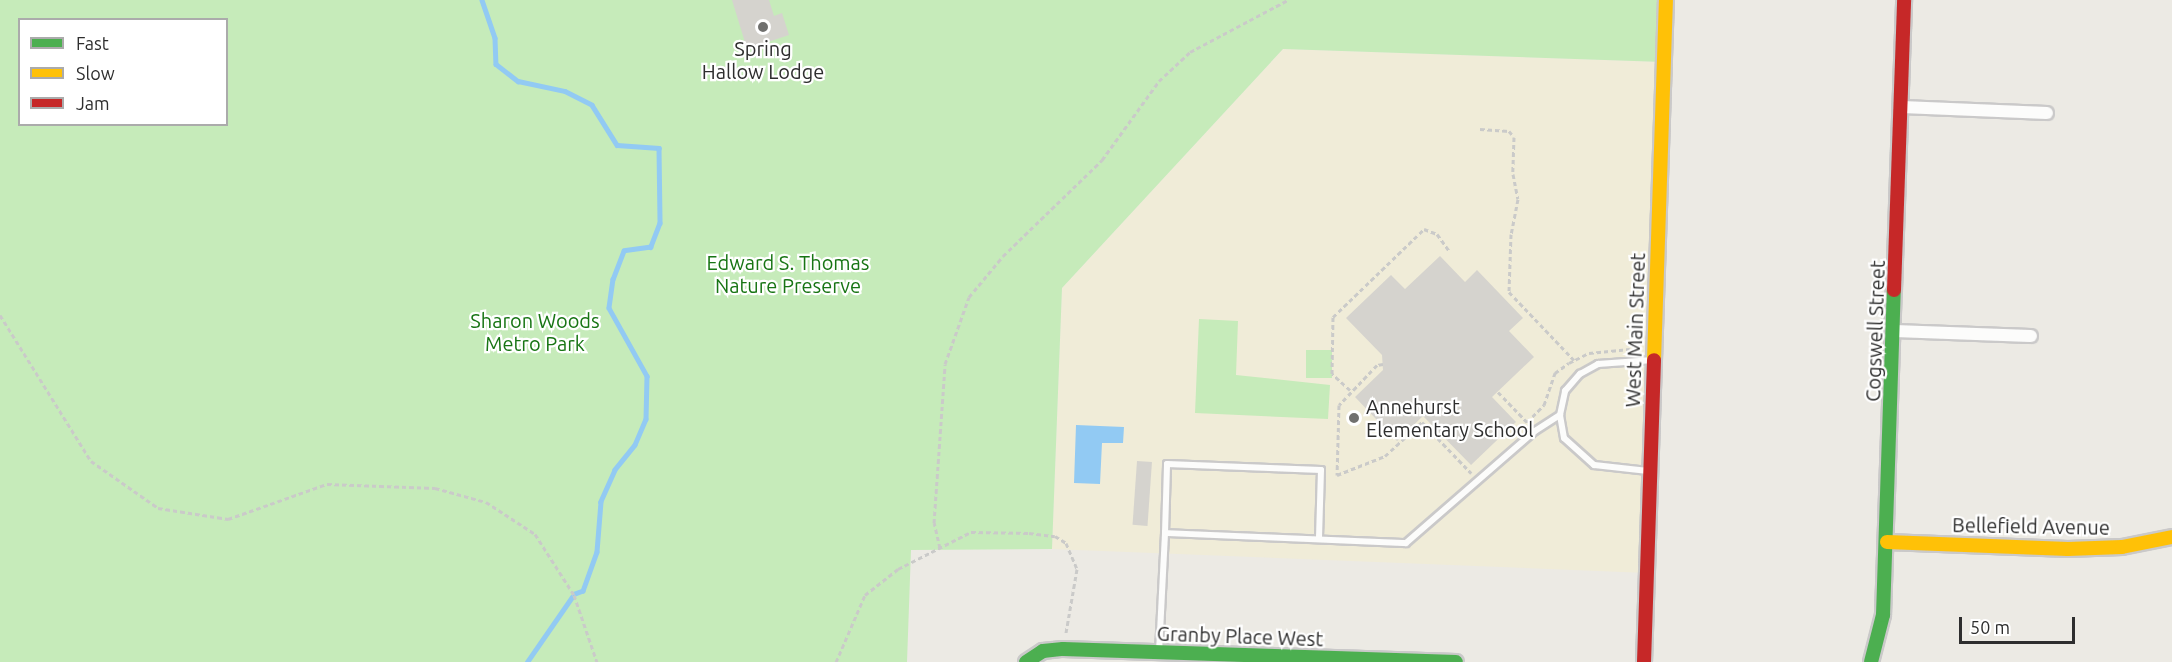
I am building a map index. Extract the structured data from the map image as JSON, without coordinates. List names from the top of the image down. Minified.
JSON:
{"streets":{"street":["West Main Street","Cogswell Street","Bellefield Avenue","Granby Place West"]},"crossings":[["Cogswell Street","Bellefield Avenue"]],"parks":["Edward S. Thomas Nature Preserve","Sharon Woods Metro Park"],"places":["Spring Hallow Lodge","Annehurst Elementary School"],"legend":["Fast","Slow","Jam"],"scale_bar":"50 m"}
